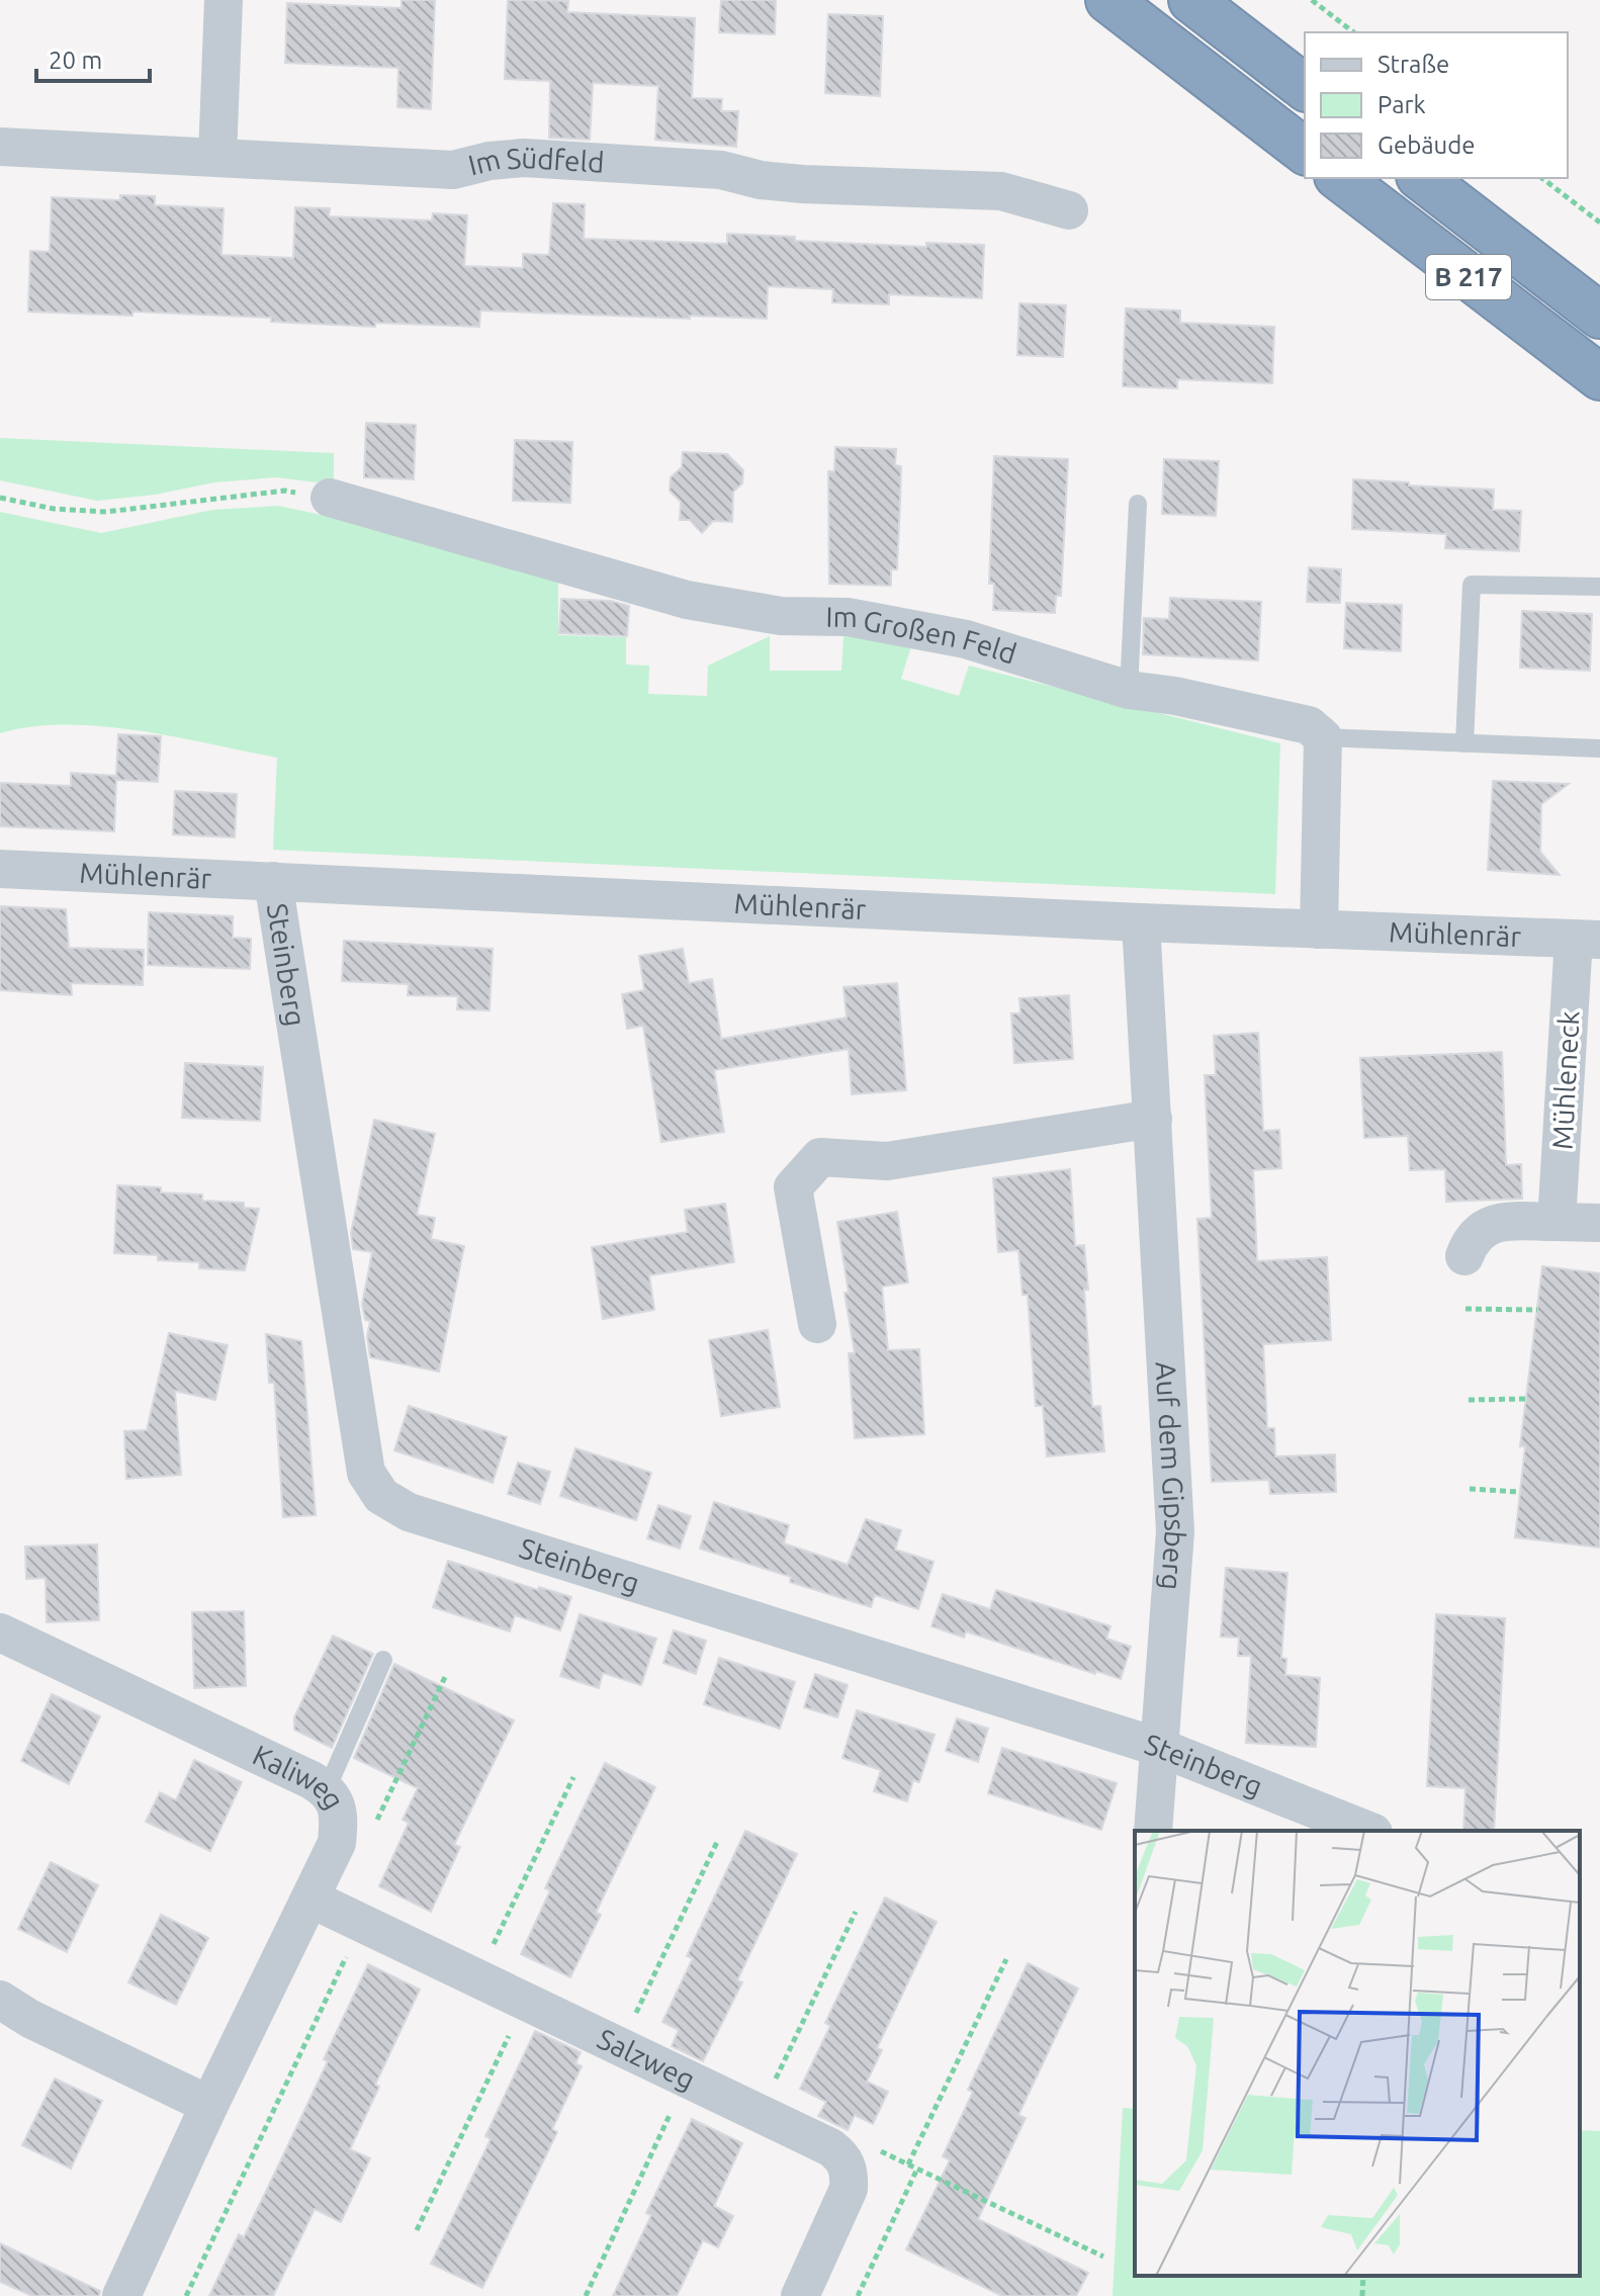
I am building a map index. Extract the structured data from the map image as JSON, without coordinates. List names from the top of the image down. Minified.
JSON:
{"streets":{"highway":["B 217"],"street":["Im Südfeld","Im Großen Feld","Mühlenrär","Steinberg","Mühleneck","Auf dem Gipsberg","Kaliweg","Salzweg"]},"crossings":[["Mühlenrär","Steinberg"],["Mühlenrär","Mühleneck"],["Mühlenrär","Auf dem Gipsberg"],["Steinberg","Auf dem Gipsberg"],["Kaliweg","Salzweg"]],"legend":["Straße","Park","Gebäude"],"scale_bar":"20 m"}
